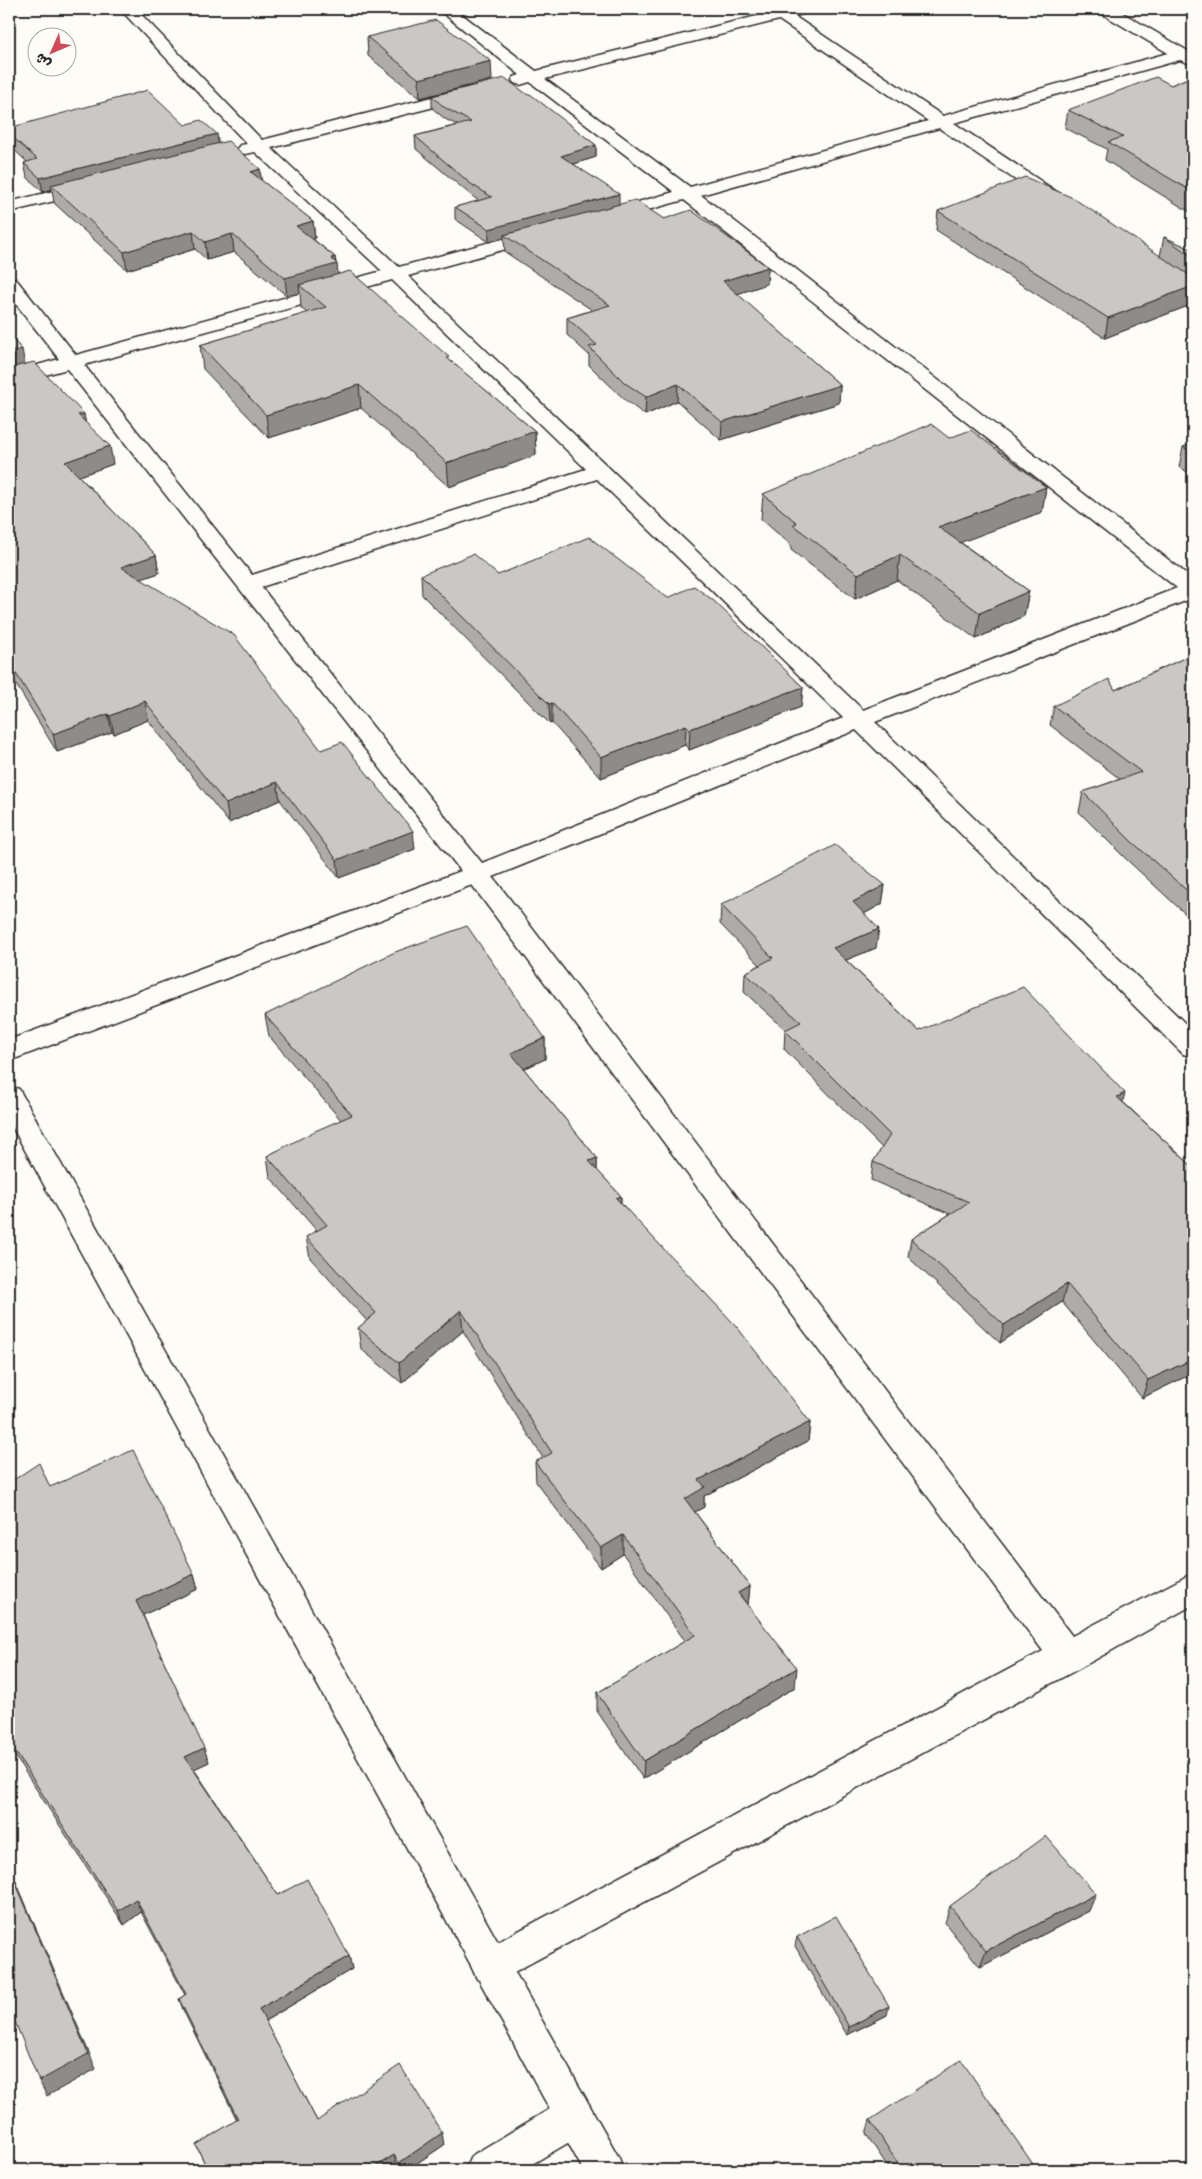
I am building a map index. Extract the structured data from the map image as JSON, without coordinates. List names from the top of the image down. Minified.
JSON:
{"north":"bottom left"}
